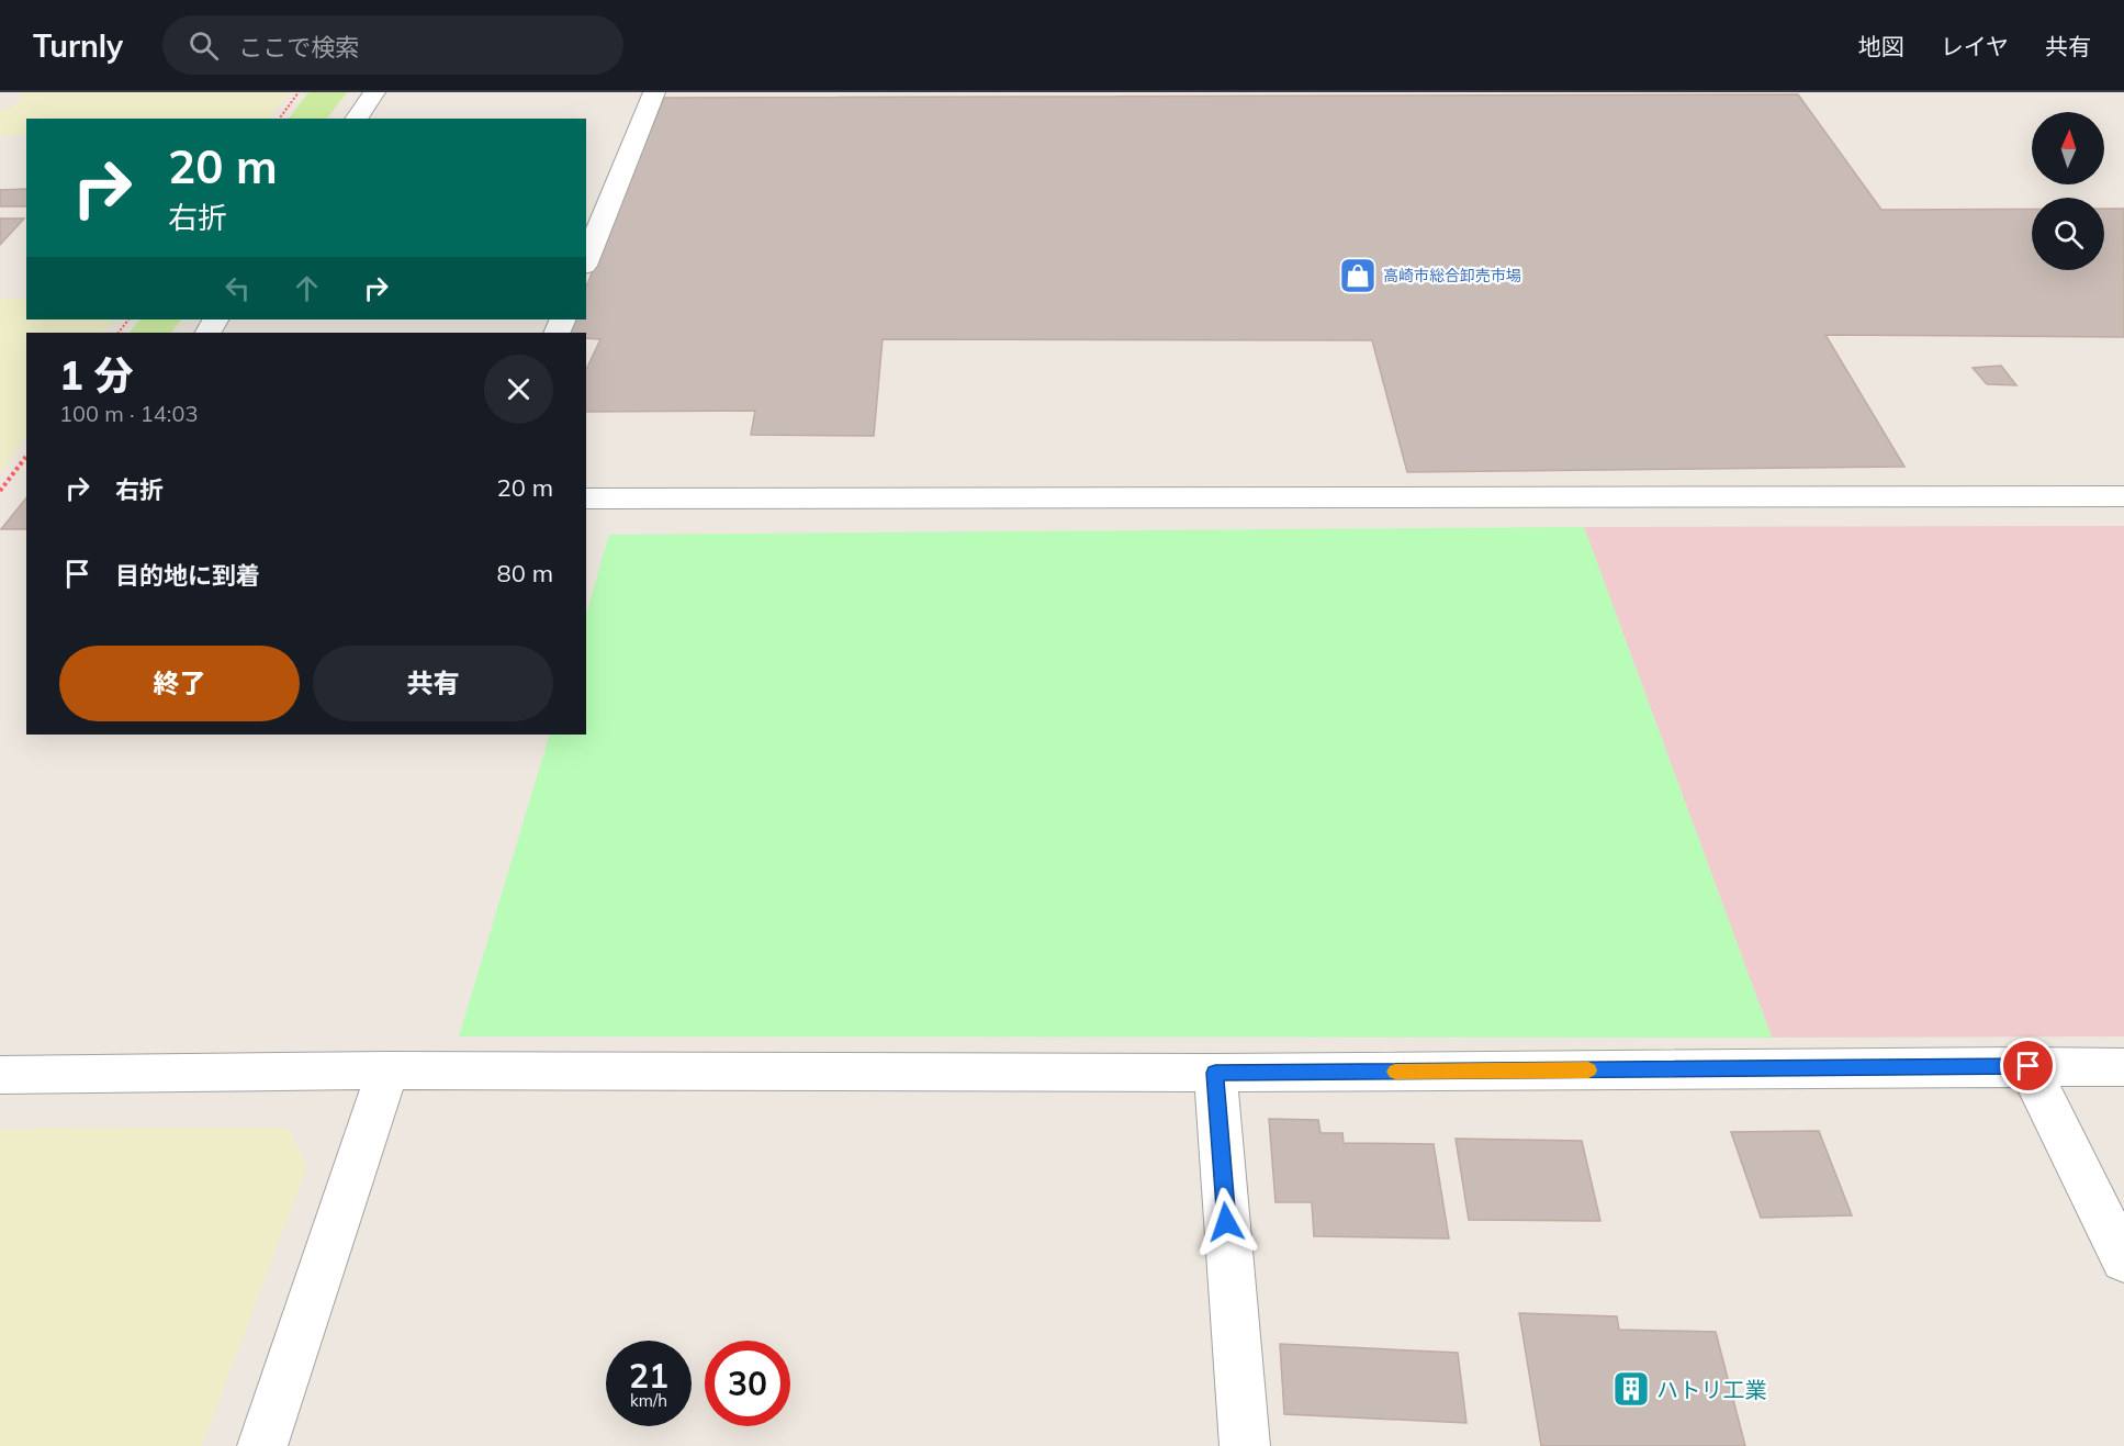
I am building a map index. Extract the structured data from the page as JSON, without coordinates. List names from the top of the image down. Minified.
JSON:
{"places":{"shop":["高崎市総合卸売市場"],"building":["ハトリ工業"]},"north":"top","page":{"header":"Turnly","search":"ここで検索","nav":["地図","レイヤ","共有"],"turn":["20 m","右折"],"heading":["1 分","100 m · 14:03"],"list":[{"name":"右折","value":"20 m"},{"name":"目的地に到着","value":"80 m"}],"buttons":["終了","共有"],"speed":"21 km/h","limit":"30"}}
